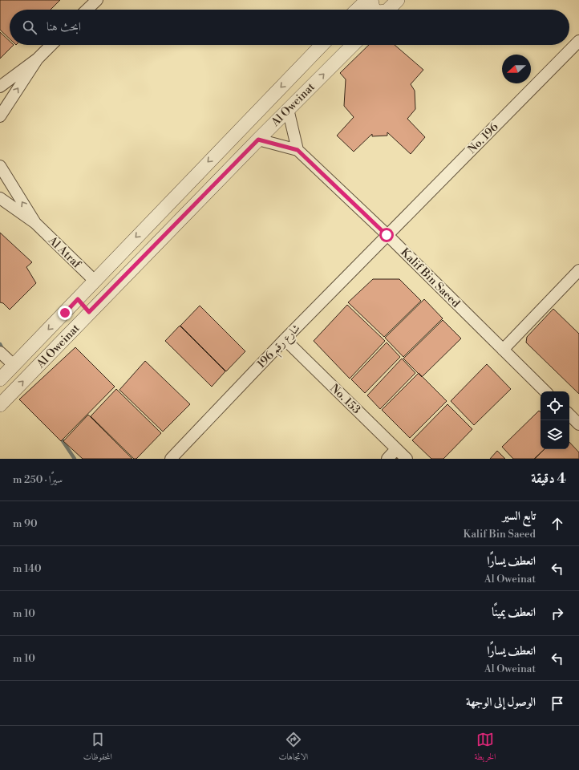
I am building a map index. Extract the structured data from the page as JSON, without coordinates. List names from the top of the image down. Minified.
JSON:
{"streets":{"street":["Al Oweinat","No. 196","Al Atraf","Kalif Bin Saeed","شارع رقم 196","No. 153"]},"crossings":[["Al Oweinat","Al Atraf"],["Al Oweinat","Kalif Bin Saeed"],["No. 196","Kalif Bin Saeed"],["No. 196","شارع رقم 196"],["Kalif Bin Saeed","شارع رقم 196"],["شارع رقم 196","No. 153"]],"north":"left","page":{"search":"ابحث هنا","heading":["4 دقيقة","سيرًا · 250 m"],"list":[["تابع السير","Kalif Bin Saeed","90 m"],["انعطف يسارًا","Al Oweinat","140 m"],["انعطف يمينًا","10 m"],["انعطف يسارًا","Al Oweinat","10 m"],"الوصول إلى الوجهة"],"nav":["الخريطة","الاتجاهات","المحفوظات"]}}
